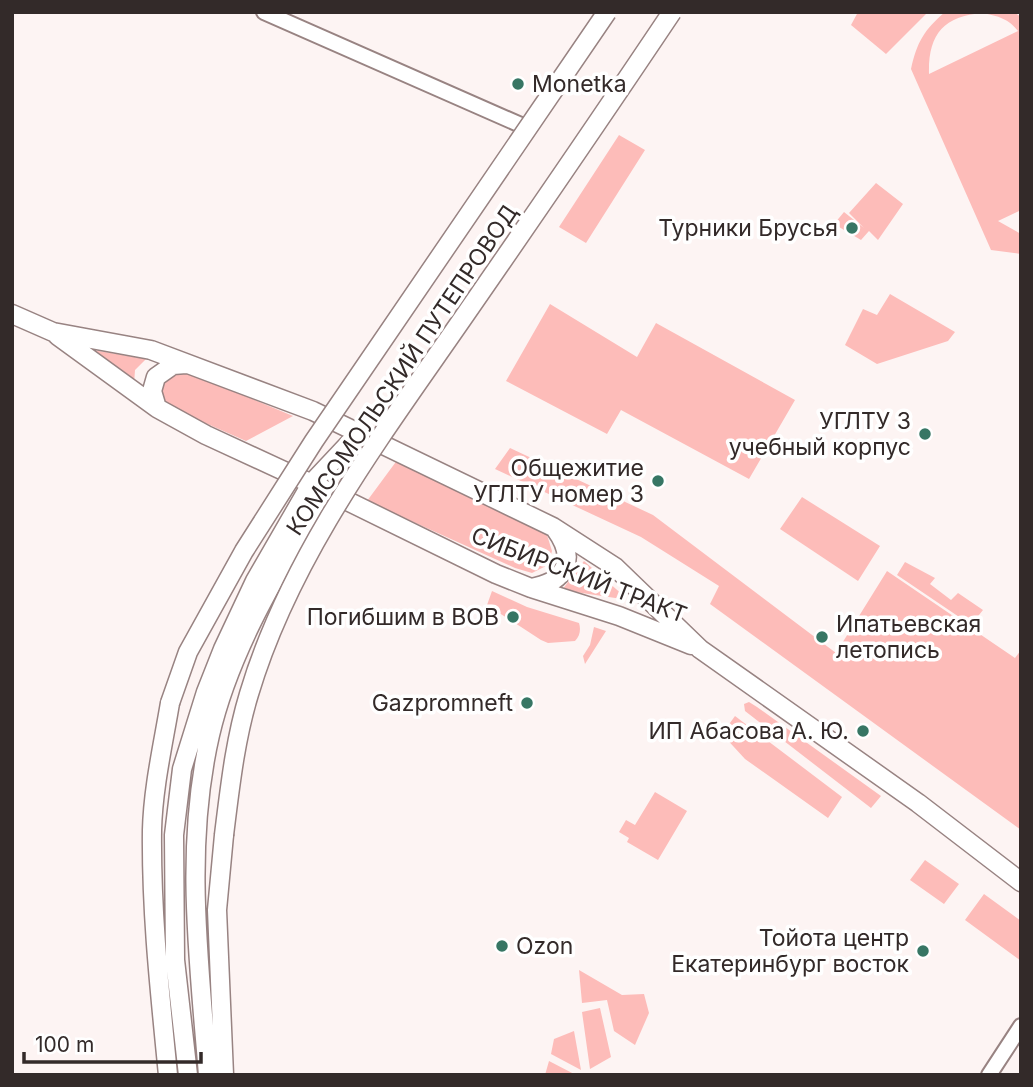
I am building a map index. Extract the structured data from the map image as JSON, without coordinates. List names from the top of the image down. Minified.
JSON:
{"streets":{"main road":["КОМСОМОЛЬСКИЙ ПУТЕПРОВОД","СИБИРСКИЙ ТРАКТ"]},"crossings":[["КОМСОМОЛЬСКИЙ ПУТЕПРОВОД","СИБИРСКИЙ ТРАКТ"]],"places":["Monetka","Турники Брусья","УГЛТУ 3 учебный корпус","Общежитие УГЛТУ номер 3","Погибшим в ВОВ","Ипатьевская летопись","Gazpromneft","ИП Абасова А. Ю.","Ozon","Тойота центр Екатеринбург восток"],"scale_bar":"100 m"}
